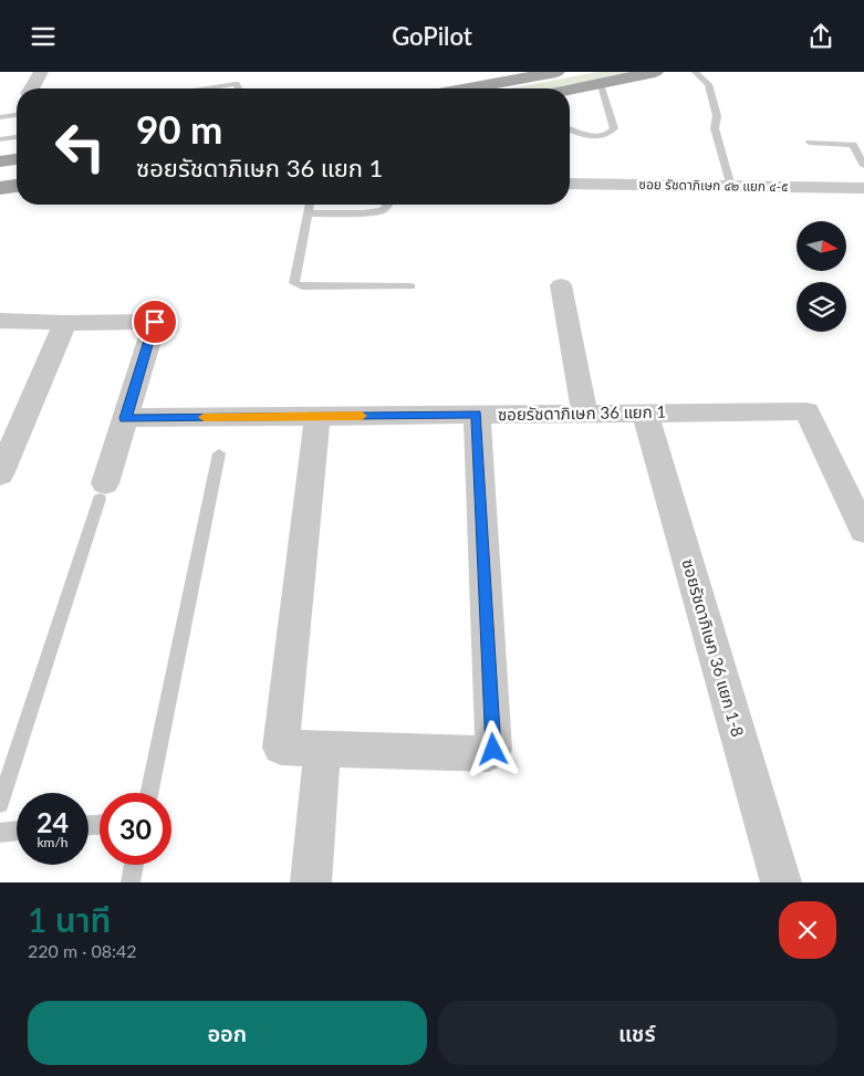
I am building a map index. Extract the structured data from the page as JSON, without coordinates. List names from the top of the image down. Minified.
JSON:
{"streets":{"street":["ซอย รัชดาภิเษก ๔๒ แยก ๔-๕","ซอยรัชดาภิเษก 36 แยก 1","ซอยรัชดาภิเษก 36 แยก 1-8"]},"crossings":[["ซอยรัชดาภิเษก 36 แยก 1","ซอยรัชดาภิเษก 36 แยก 1-8"]],"north":"right","page":{"header":"GoPilot","turn":["90 m","ซอยรัชดาภิเษก 36 แยก 1"],"speed":"24 km/h","limit":"30","heading":["1 นาที","220 m · 08:42"],"buttons":["ออก","แชร์"]}}
